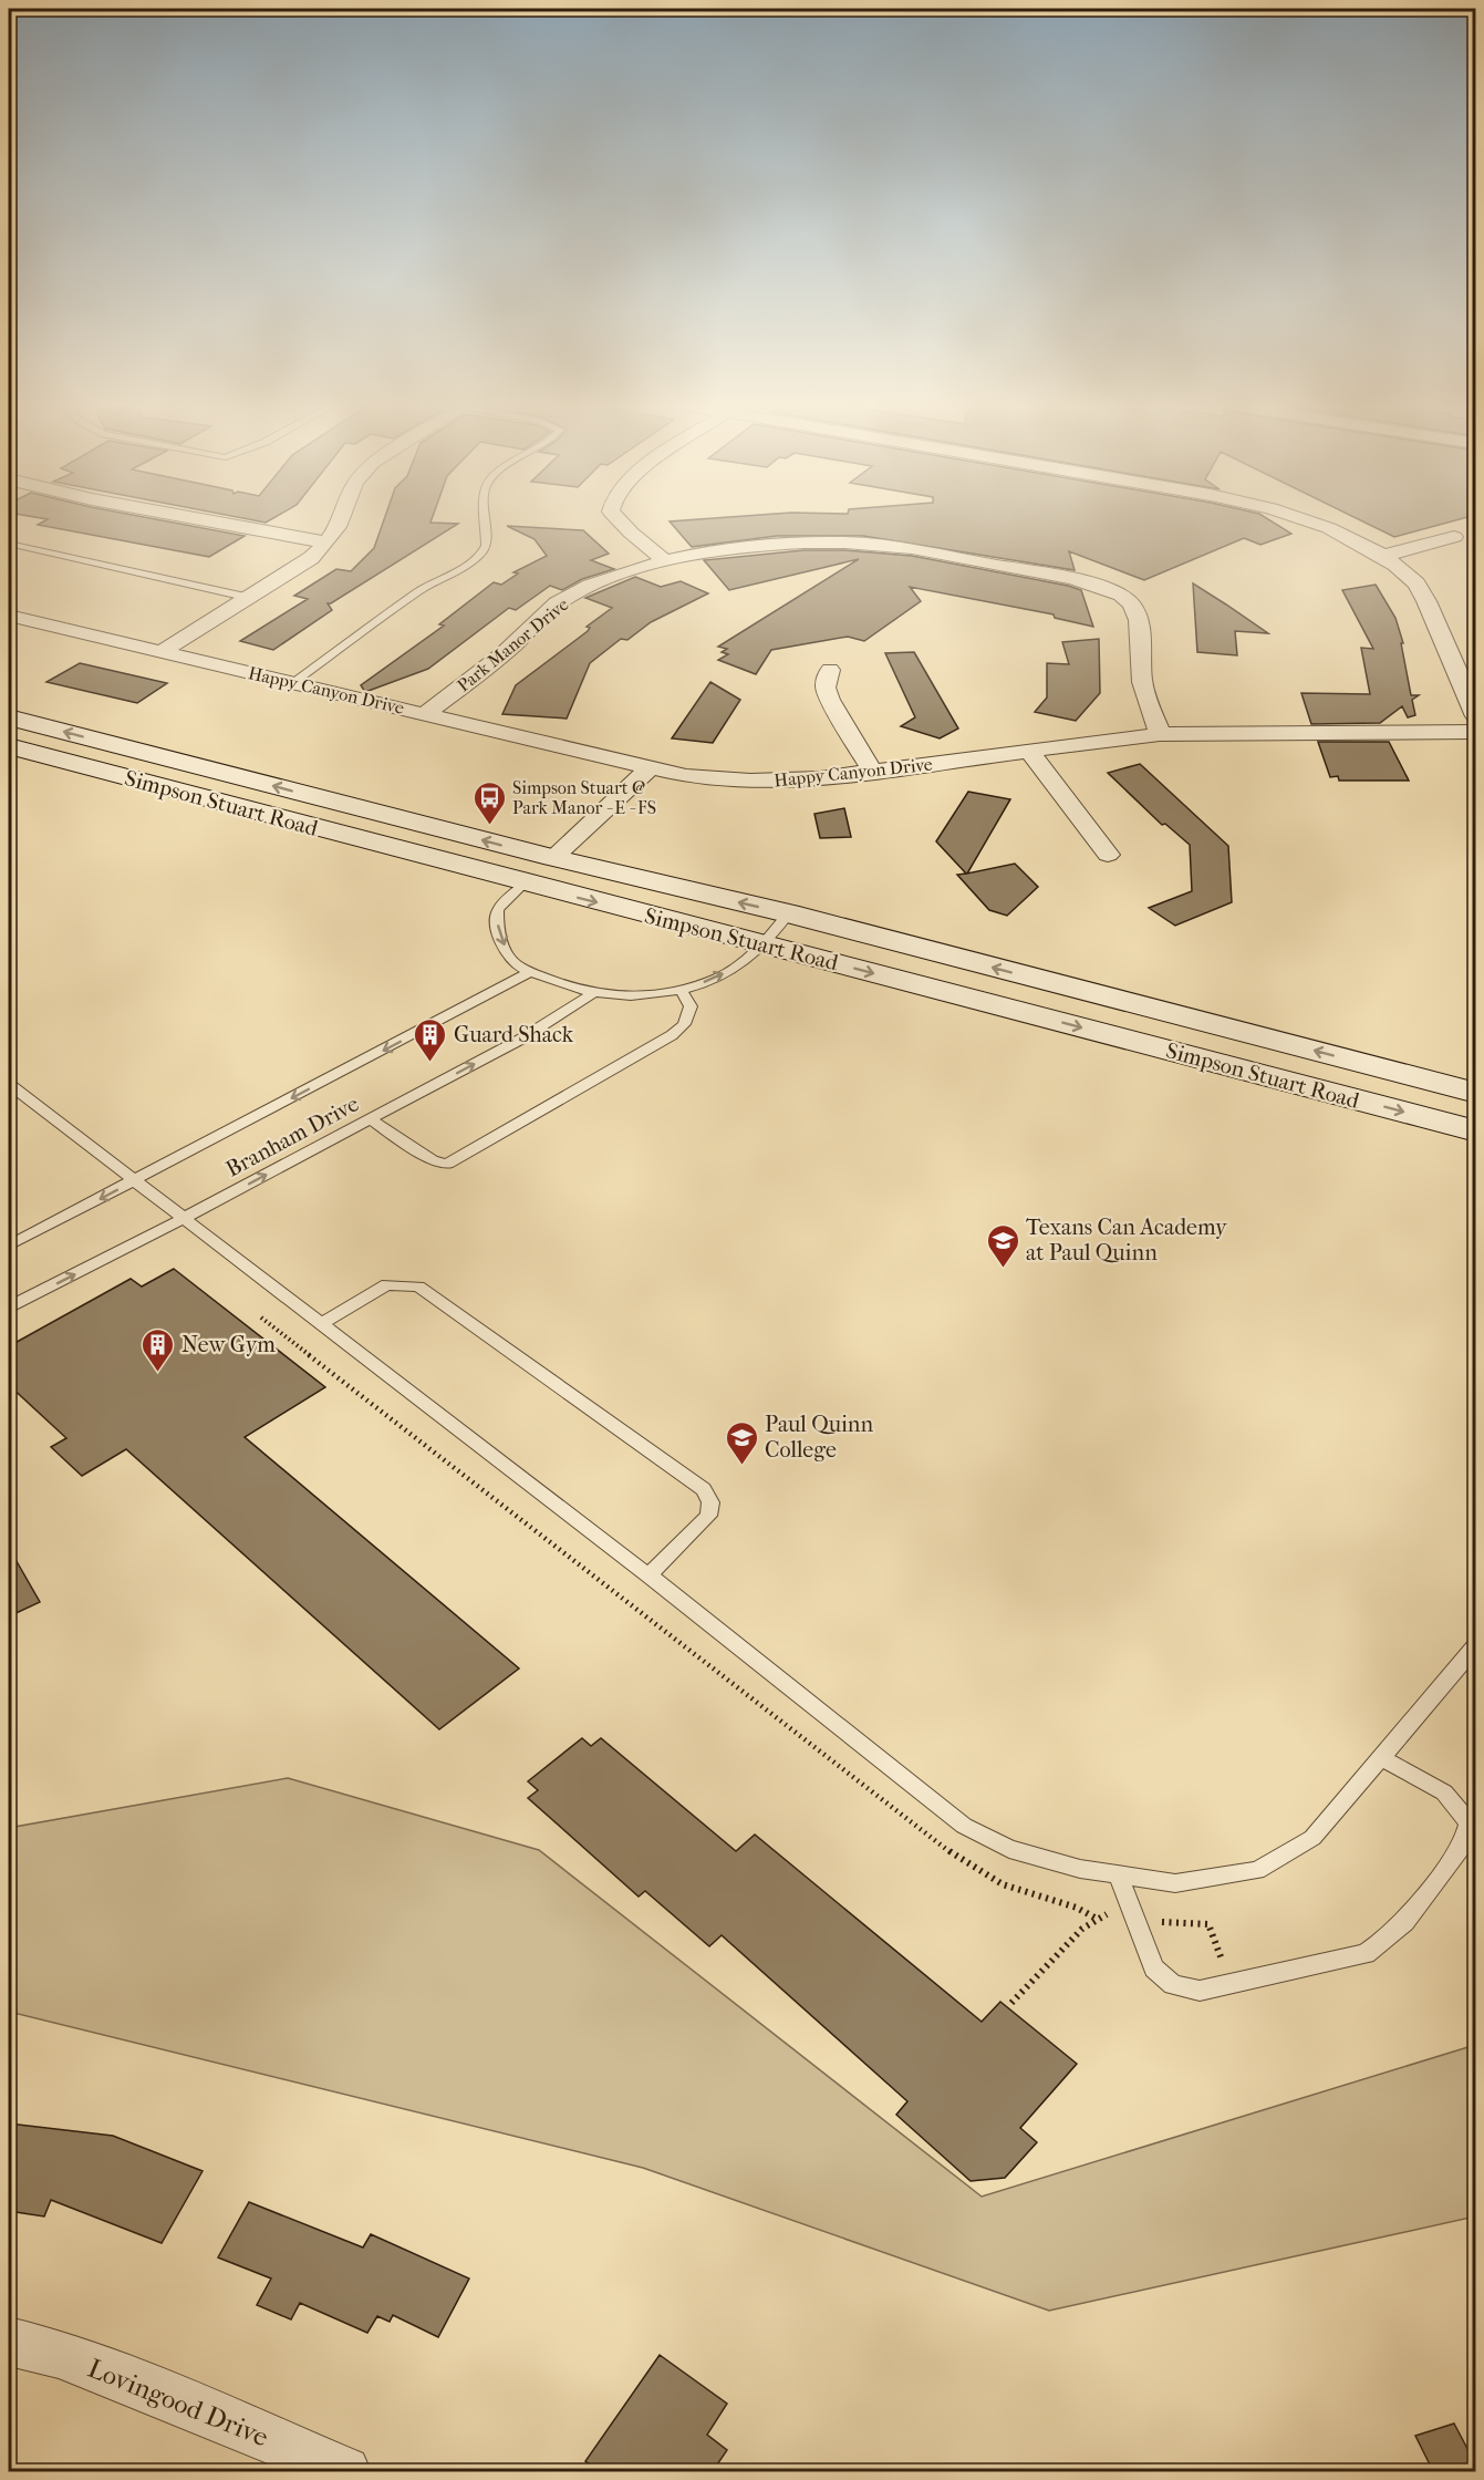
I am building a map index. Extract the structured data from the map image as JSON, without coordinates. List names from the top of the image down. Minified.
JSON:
{"streets":{"main road":["Simpson Stuart Road"],"street":["Park Manor Drive","Happy Canyon Drive","Lovingood Drive"],"lane":["Branham Drive"]},"crossings":[["Park Manor Drive","Happy Canyon Drive"]],"places":{"bus stop":["Simpson Stuart @ Park Manor - E - FS"],"building":["Guard Shack","New Gym"],"school or university":["Texans Can Academy at Paul Quinn","Paul Quinn College"]}}
